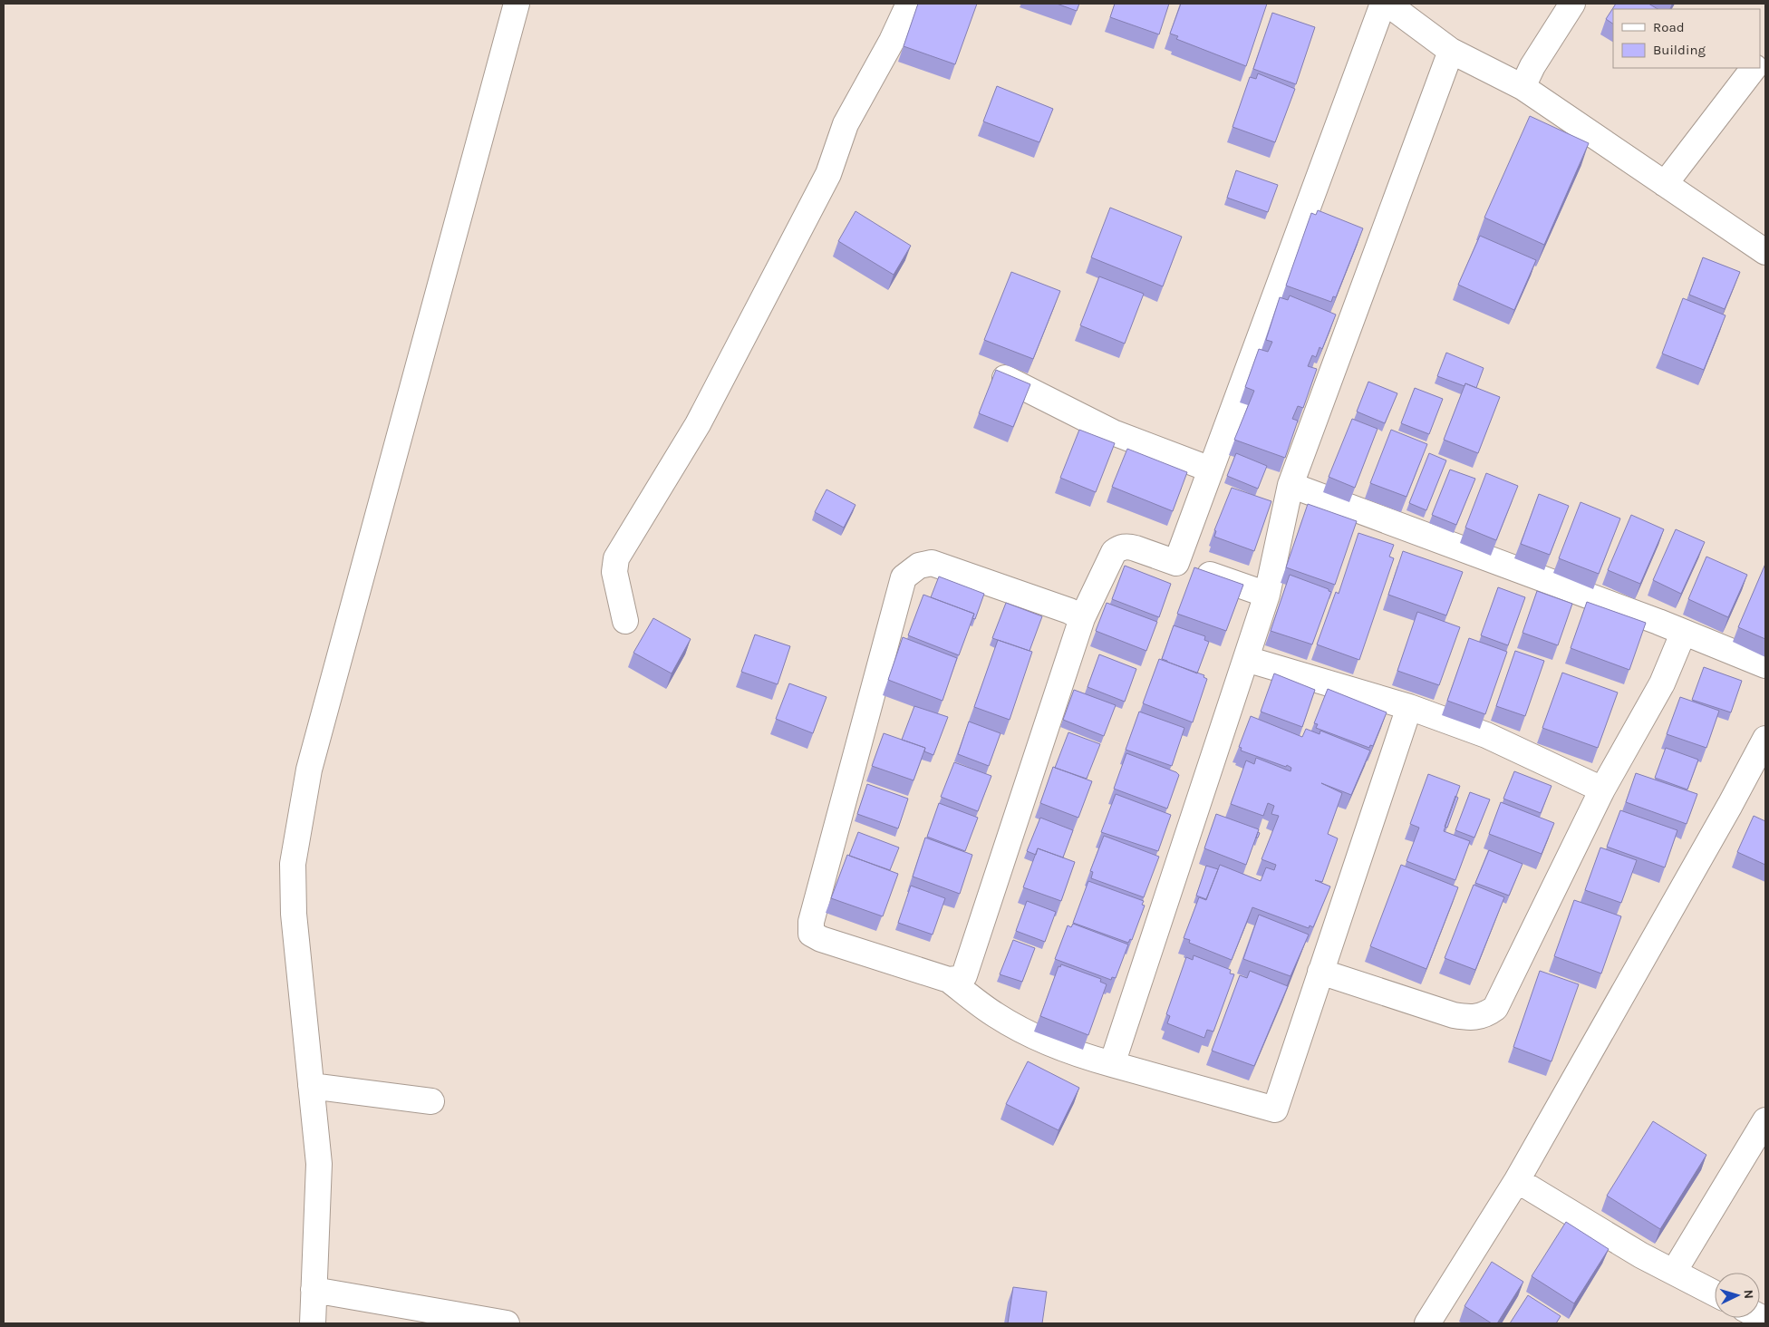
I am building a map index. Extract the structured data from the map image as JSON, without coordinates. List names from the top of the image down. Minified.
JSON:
{"legend":["Road","Building"],"north":"right"}
